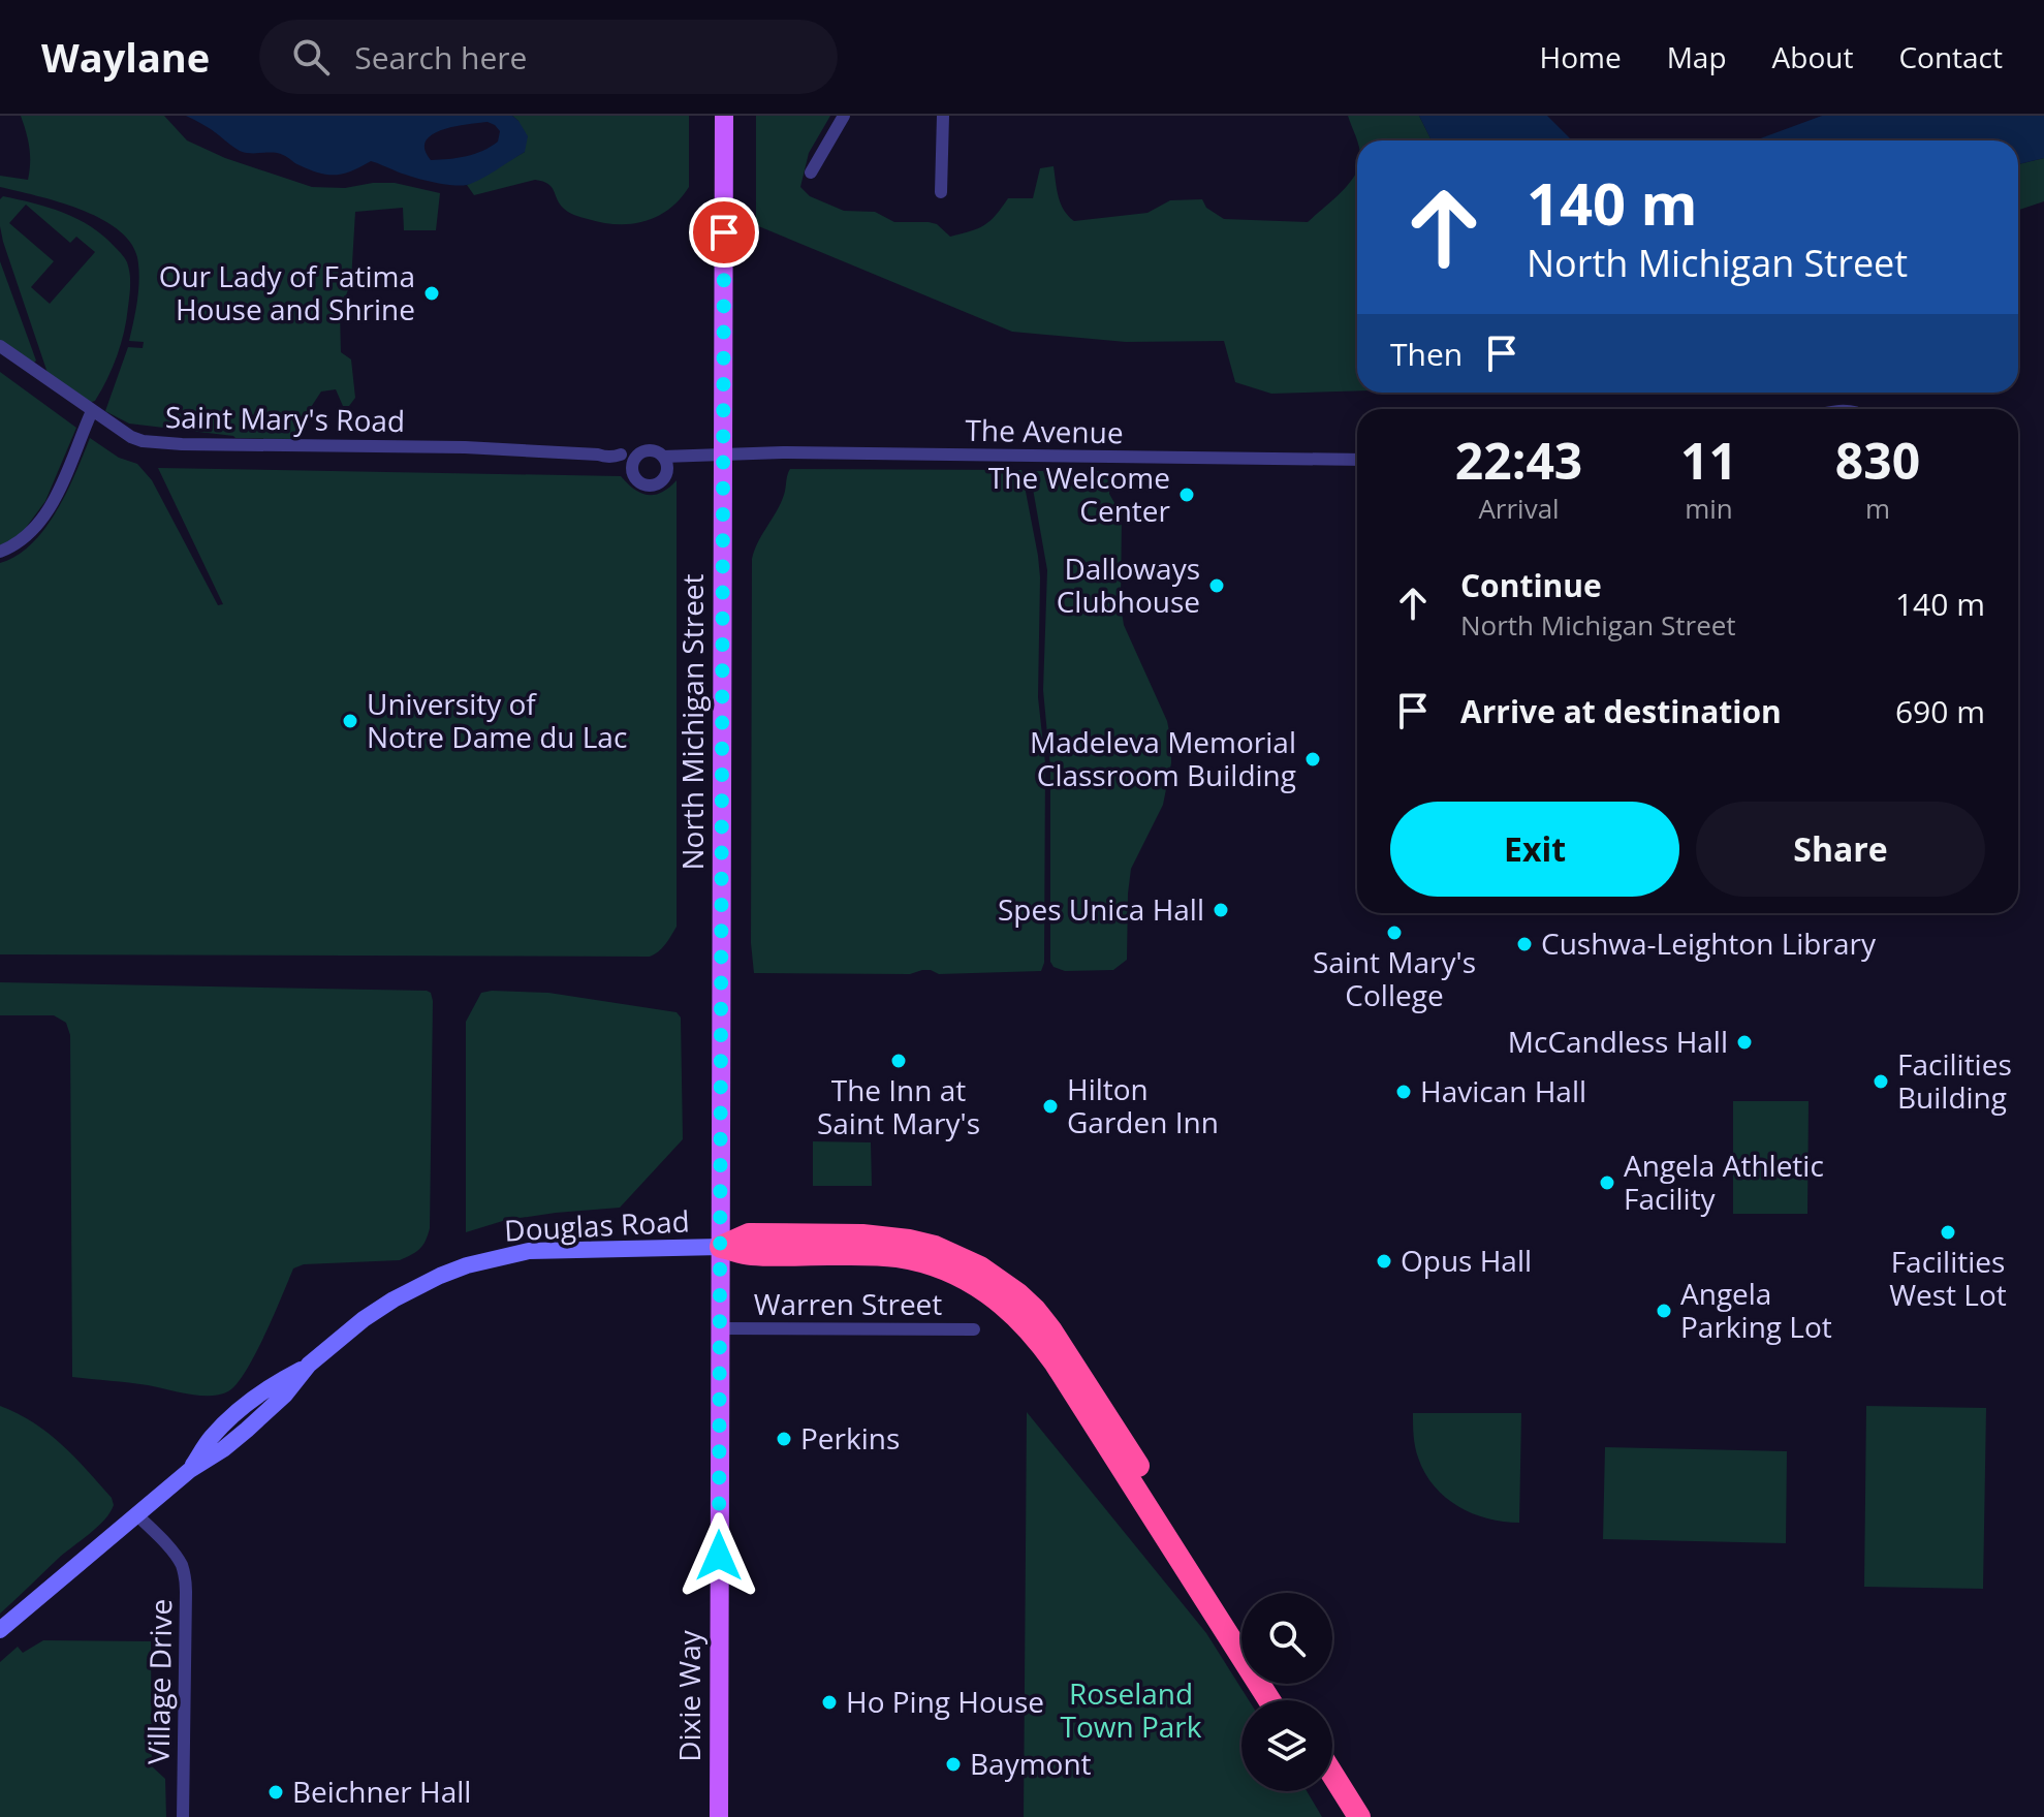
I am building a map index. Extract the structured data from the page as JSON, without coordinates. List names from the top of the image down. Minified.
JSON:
{"streets":{"main road":["North Michigan Street","Dixie Way"],"street":["Saint Mary's Road","The Avenue","Douglas Road","Warren Street","Village Drive"]},"crossings":[["Saint Mary's Road","The Avenue"],["Saint Mary's Road","North Michigan Street"],["The Avenue","North Michigan Street"],["North Michigan Street","Douglas Road"],["North Michigan Street","Warren Street"],["North Michigan Street","Dixie Way"],["Douglas Road","Village Drive"],["Warren Street","Dixie Way"]],"parks":["Roseland Town Park"],"places":["Our Lady of Fatima House and Shrine","The Welcome Center","Dalloways Clubhouse","University of Notre Dame du Lac","Madeleva Memorial Classroom Building","Spes Unica Hall","Saint Mary's College","Cushwa-Leighton Library","McCandless Hall","The Inn at Saint Mary's","Facilities Building","Havican Hall","Hilton Garden Inn","Angela Athletic Facility","Facilities West Lot","Opus Hall","Angela Parking Lot","Perkins","Ho Ping House","Baymont","Beichner Hall"],"page":{"header":"Waylane","search":"Search here","nav":["Home","Map","About","Contact"],"turn":["140 m","North Michigan Street"],"then":"Then","eta":["22:43","Arrival","11","min","830","m"],"list":[{"name":"Continue","note":"North Michigan Street","value":"140 m"},{"name":"Arrive at destination","value":"690 m"}],"buttons":["Exit","Share"]}}
